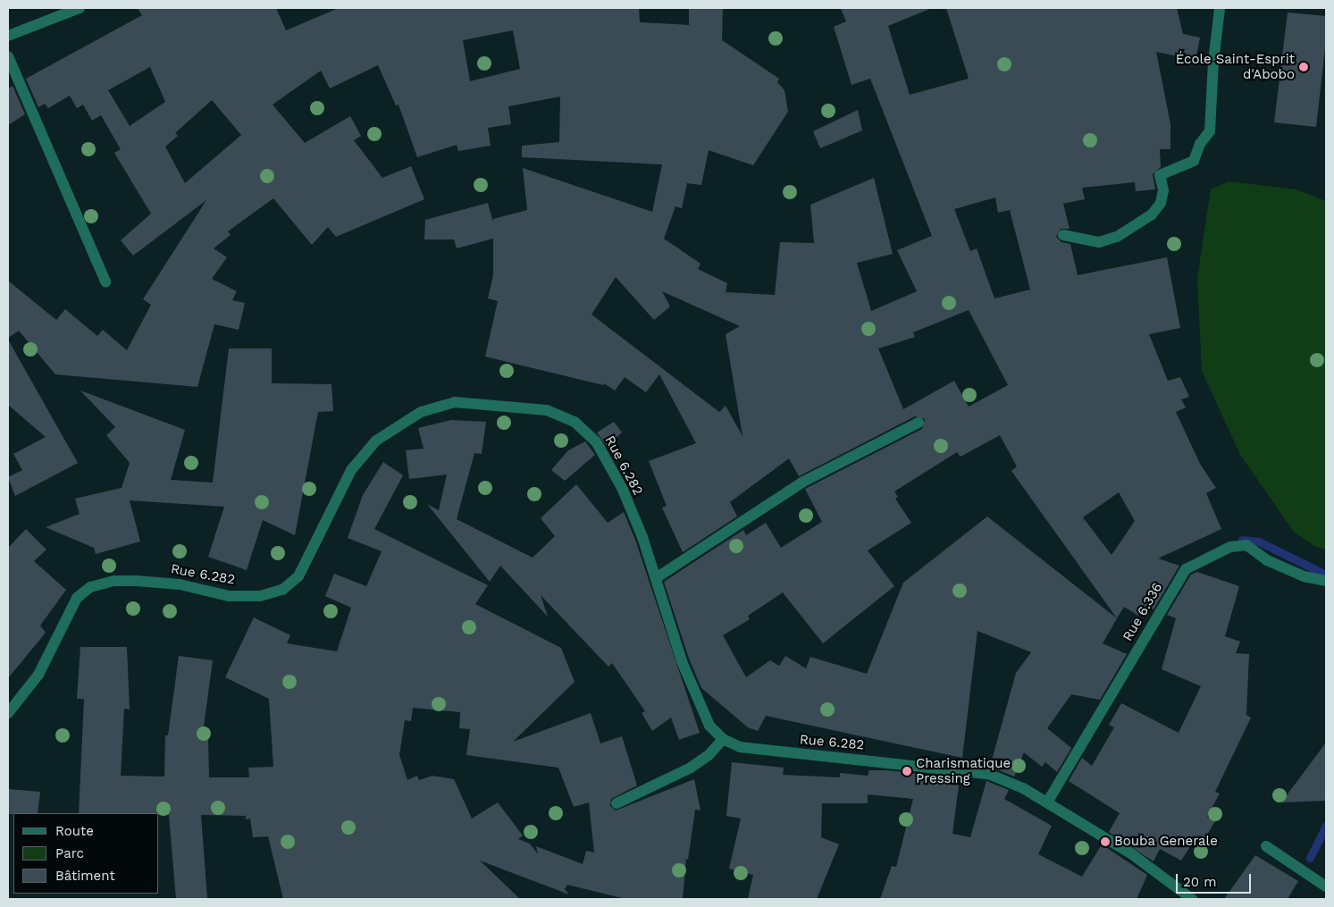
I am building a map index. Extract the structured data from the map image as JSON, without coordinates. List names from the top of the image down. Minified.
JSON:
{"streets":{"street":["Rue 6.282","Rue 6.336"]},"crossings":[["Rue 6.282","Rue 6.336"]],"places":["École Saint-Esprit d'Abobo","Charismatique Pressing","Bouba Generale"],"legend":["Route","Parc","Bâtiment"],"scale_bar":"20 m"}
